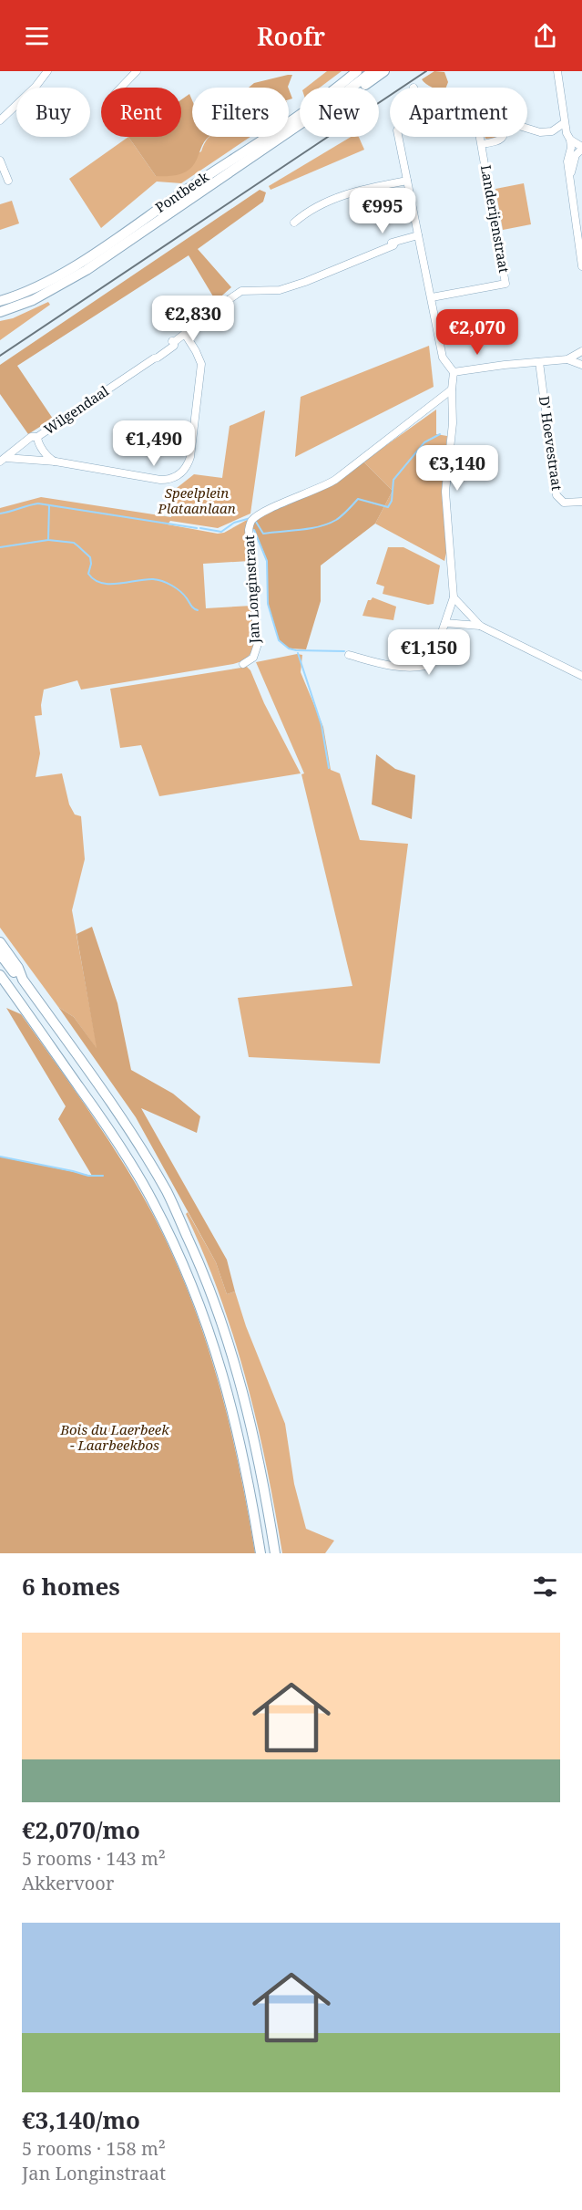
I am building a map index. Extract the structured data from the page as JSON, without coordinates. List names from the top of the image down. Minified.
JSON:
{"streets":{"highway":["Pontbeek"],"street":["Landerijenstraat","Wilgendaal","D' Hoevestraat","Jan Longinstraat"]},"parks":["Speelplein Plataanlaan","Bois du Laerbeek - Laarbeekbos"],"page":{"header":"Roofr","chip":["Buy","Rent","Filters","New","Apartment"],"price":["€995","€2,830","€2,070","€1,490","€3,140","€1,150"],"heading":"6 homes","list":[{"name":"€2,070/mo","note":"5 rooms · 143 m² · Akkervoor"},{"name":"€3,140/mo","note":"5 rooms · 158 m² · Jan Longinstraat"}]}}
